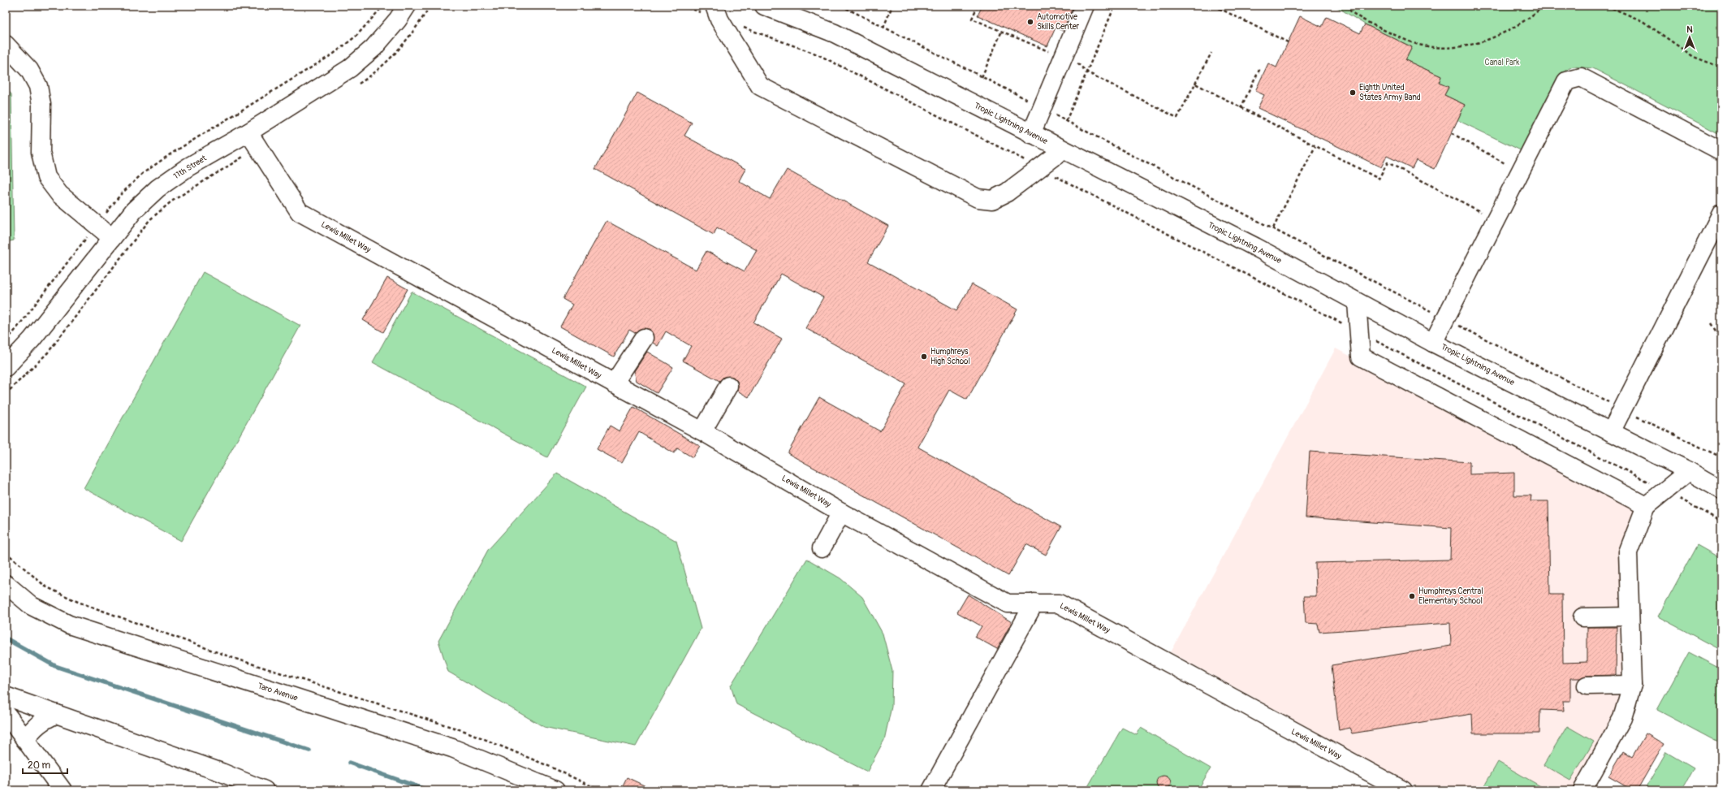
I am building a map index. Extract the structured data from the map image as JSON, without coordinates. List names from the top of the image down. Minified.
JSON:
{"streets":{"street":["Tropic Lightning Avenue","11th Street","Lewis Millet Way","Taro Avenue"]},"crossings":[["11th Street","Lewis Millet Way"]],"parks":["Canal Park"],"places":["Automotive Skills Center","Eighth United States Army Band","Humphreys High School","Humphreys Central Elementary School"],"scale_bar":"20 m","north":"top"}
